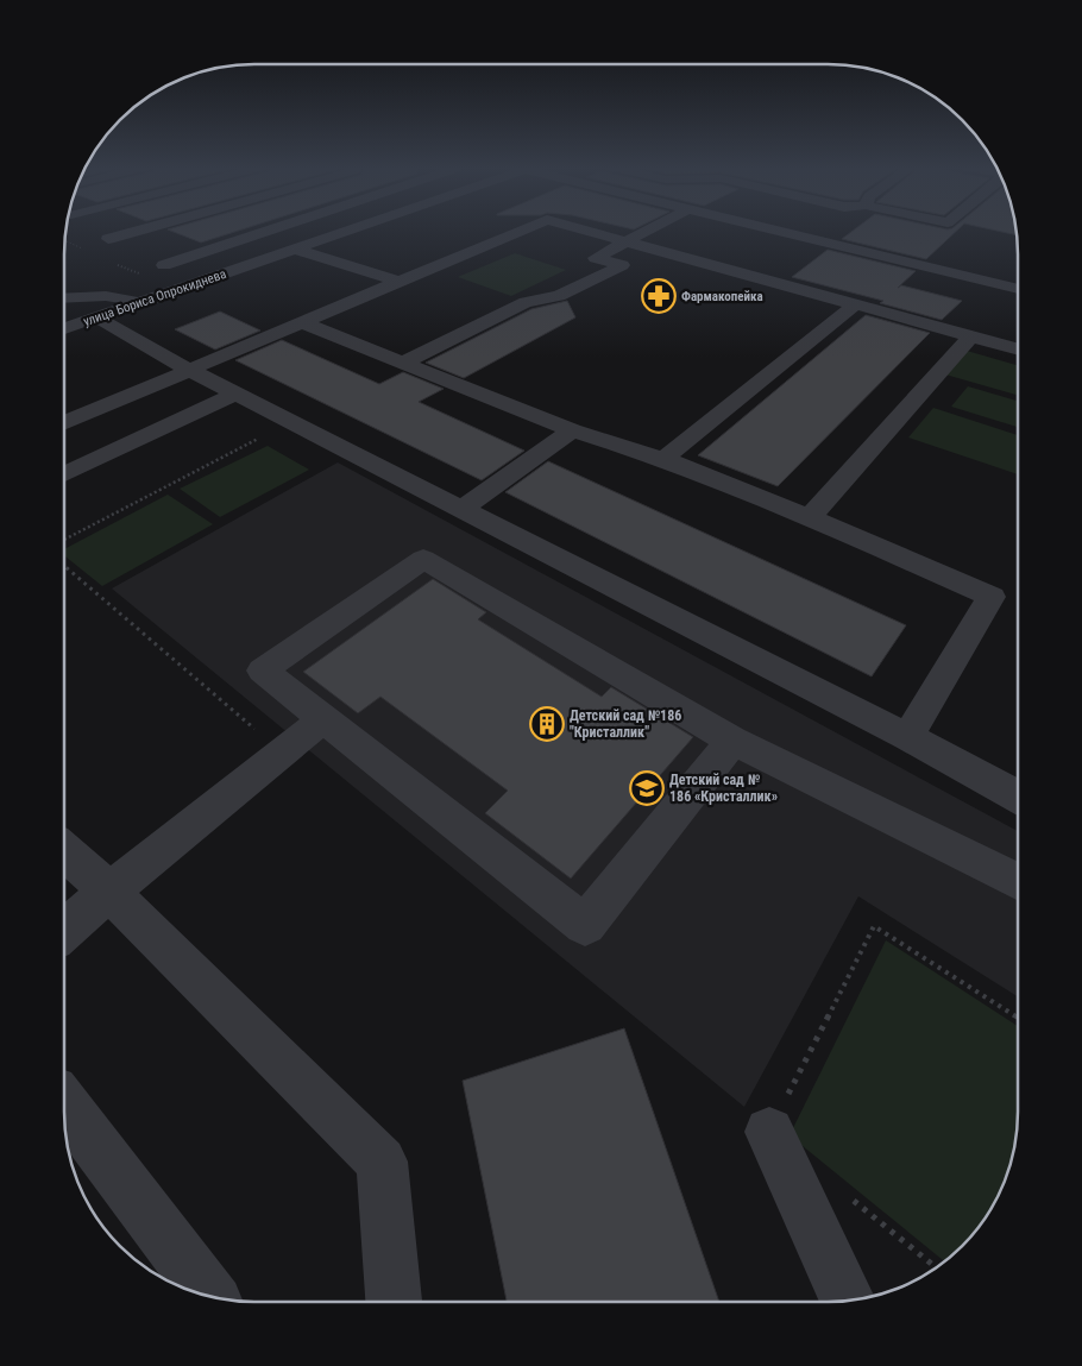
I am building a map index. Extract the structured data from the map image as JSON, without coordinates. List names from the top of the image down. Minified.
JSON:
{"streets":{"street":["улица Бориса Опрокиднева"]},"places":{"pharmacy":["Фармакопейка"],"building":["Детский сад №186 \"Кристаллик\""],"school or university":["Детский сад № 186 «Кристаллик»"]}}
